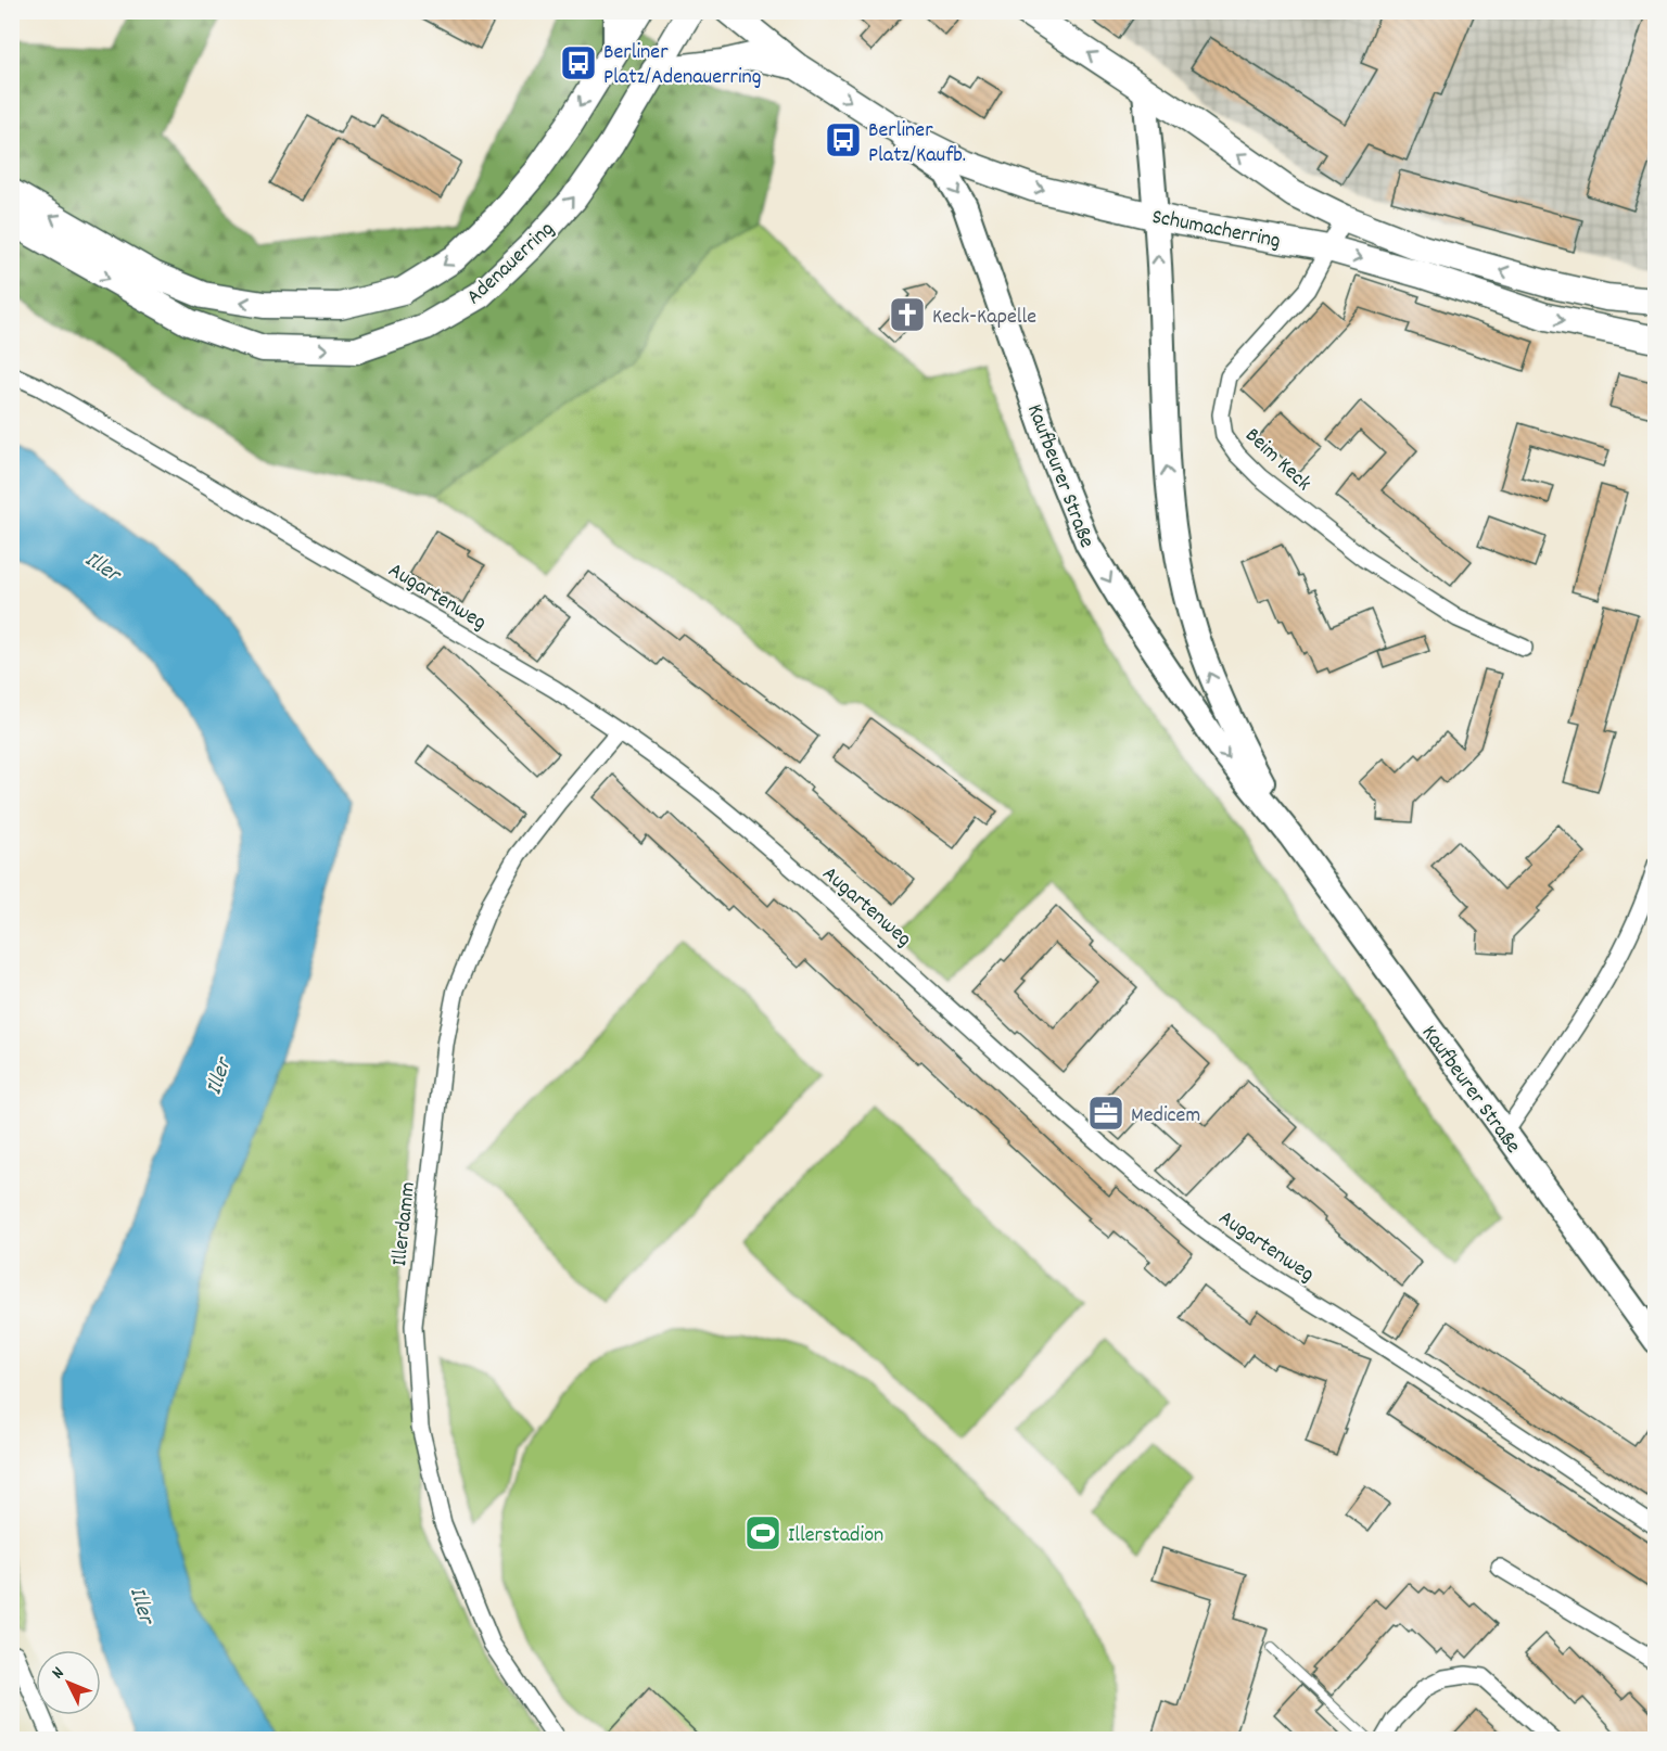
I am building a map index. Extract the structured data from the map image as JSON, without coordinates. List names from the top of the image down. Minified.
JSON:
{"streets":{"main road":["Schumacherring","Adenauerring"],"street":["Beim Keck","Kaufbeurer Straße","Augartenweg","Illerdamm"]},"crossings":[["Schumacherring","Beim Keck"],["Schumacherring","Kaufbeurer Straße"],["Augartenweg","Illerdamm"]],"water":["Iller"],"places":{"bus stop":["Berliner Platz/Adenauerring","Berliner Platz/Kaufb."],"church":["Keck-Kapelle"],"office":["Medicem"],"sports":["Illerstadion"]},"north":"top left"}
